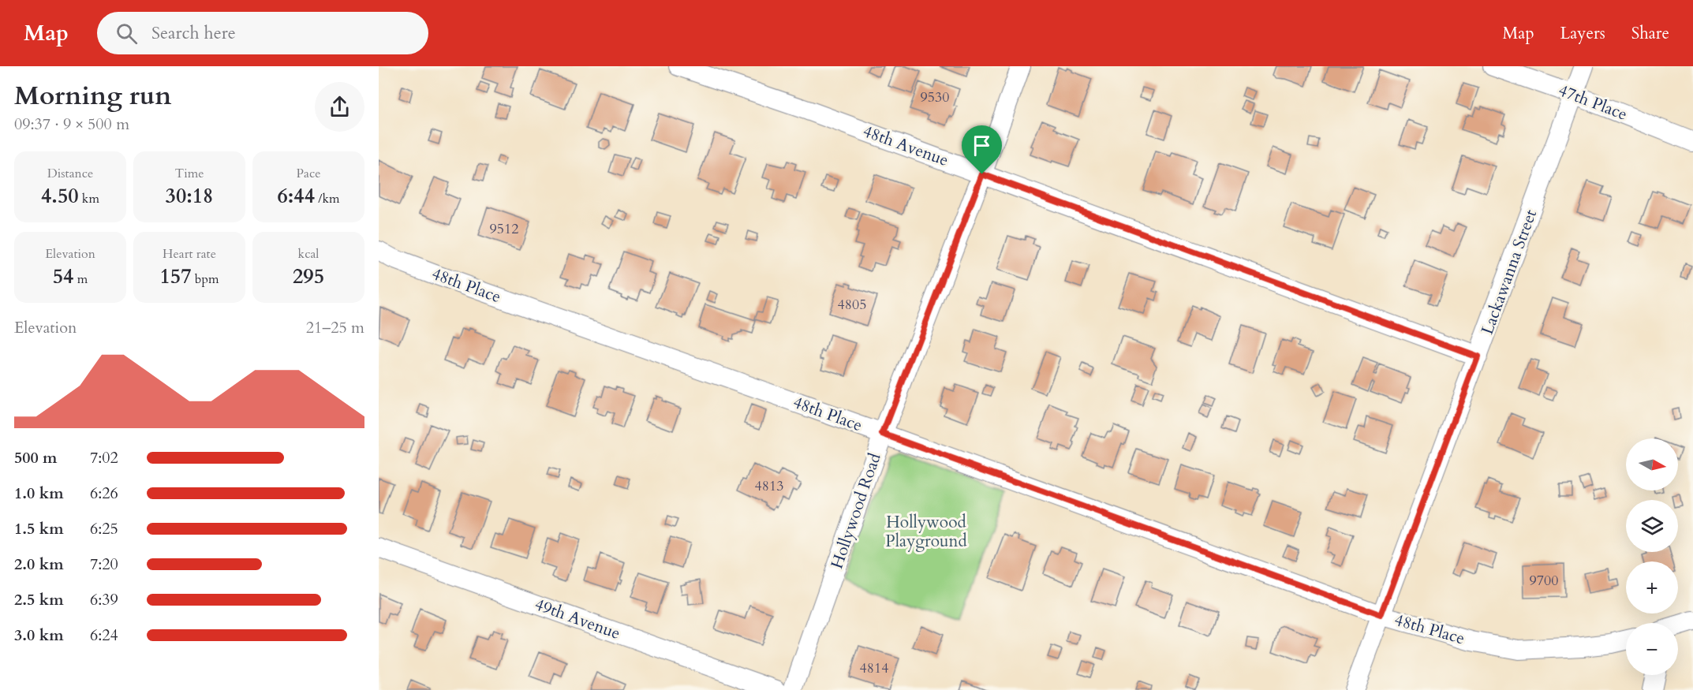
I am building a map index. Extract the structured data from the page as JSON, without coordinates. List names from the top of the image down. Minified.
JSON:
{"streets":{"street":["47th Place","48th Avenue","Lackawanna Street","48th Place","Hollywood Road","49th Avenue"]},"crossings":[["47th Place","Lackawanna Street"],["48th Avenue","Lackawanna Street"],["48th Avenue","Hollywood Road"],["Lackawanna Street","48th Place"],["48th Place","Hollywood Road"]],"parks":["Hollywood Playground"],"house_numbers":["9530","9512","4805","4813","9700","4814"],"north":"right","page":{"header":"Map","search":"Search here","nav":["Map","Layers","Share"],"heading":["Morning run","09:37 · 9 × 500 m"],"stats":[["Distance","4.50 km"],["Time","30:18"],["Pace","6:44 /km"],["Elevation","54 m"],["Heart rate","157 bpm"],["kcal","295"]],"chart":["Elevation","21–25 m"],"map_buttons":["+","−"],"list":[{"name":"500 m","note":"7:02"},{"name":"1.0 km","note":"6:26"},{"name":"1.5 km","note":"6:25"},{"name":"2.0 km","note":"7:20"},{"name":"2.5 km","note":"6:39"},{"name":"3.0 km","note":"6:24"}]}}
